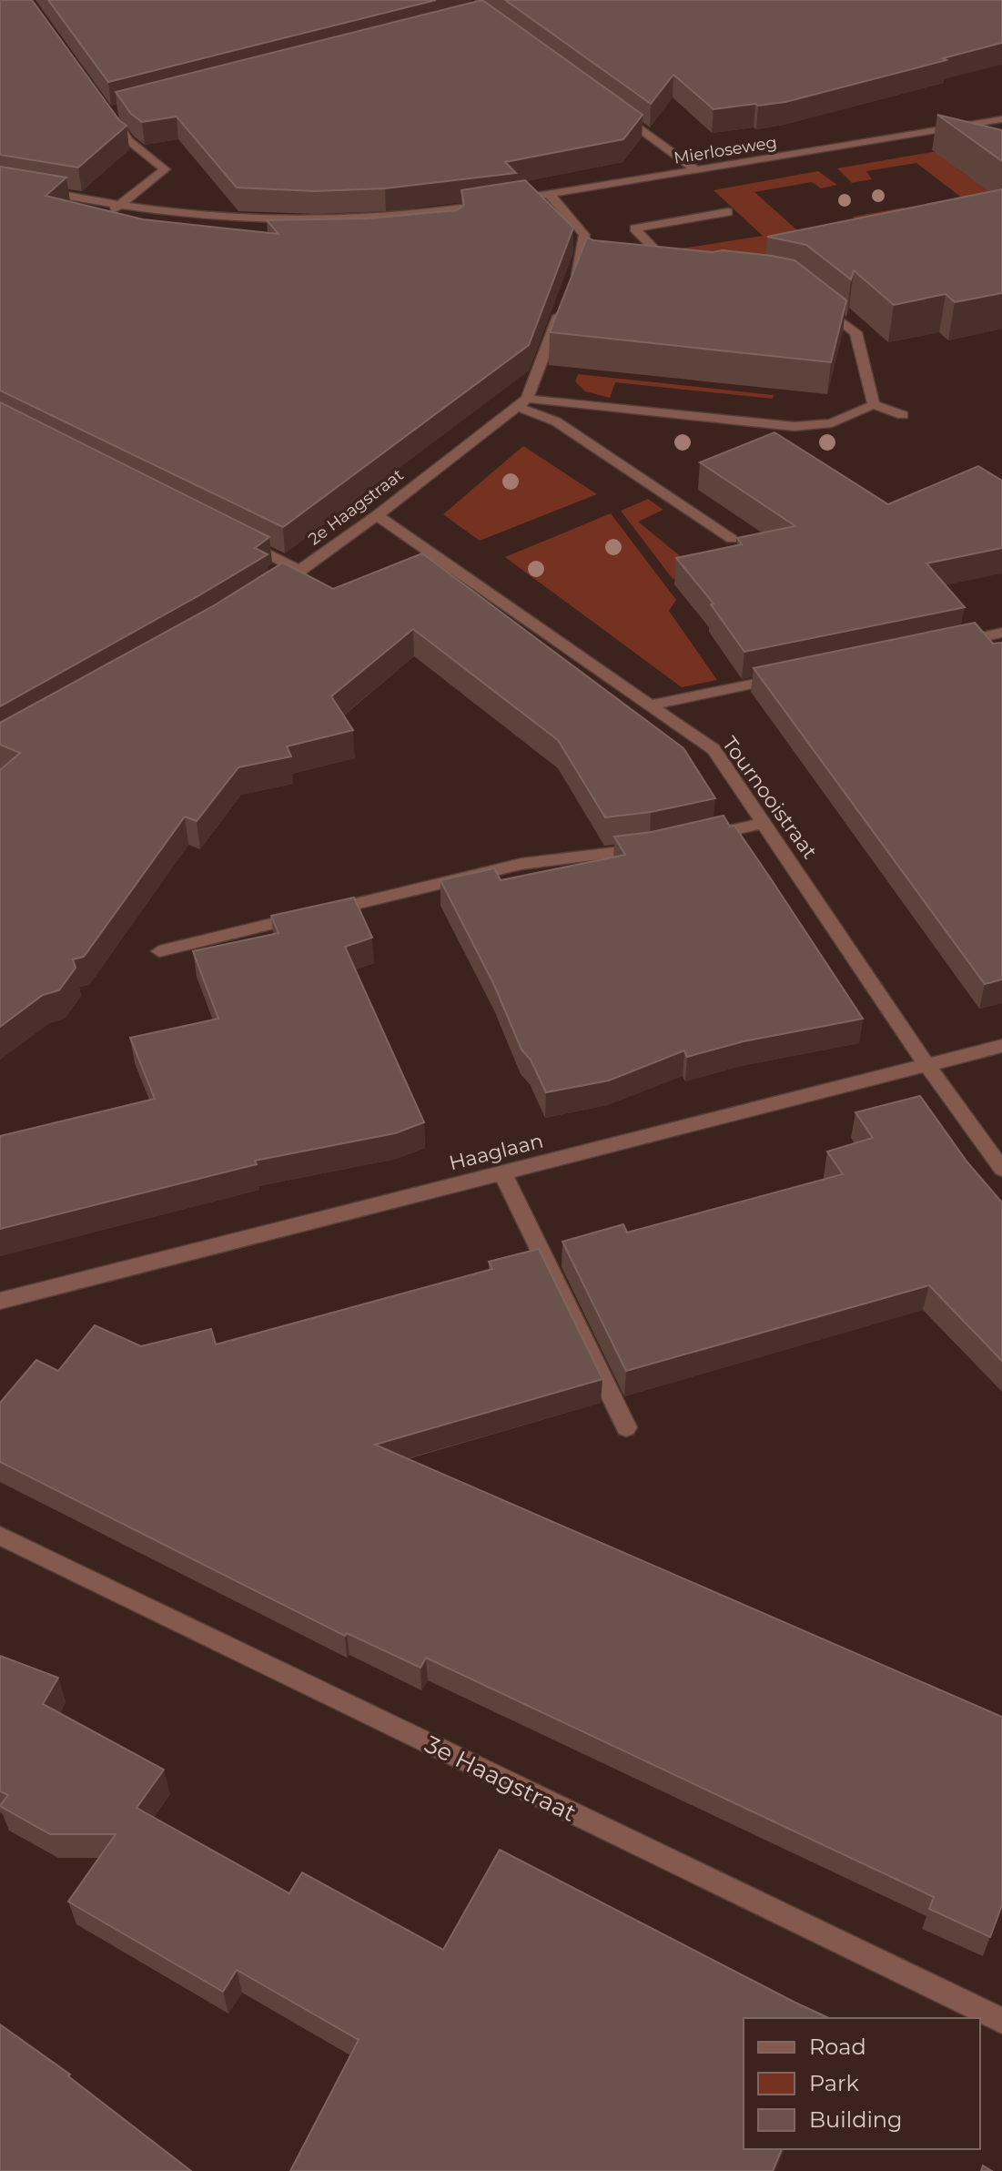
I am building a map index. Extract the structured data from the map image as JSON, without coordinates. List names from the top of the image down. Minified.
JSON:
{"streets":{"street":["Mierloseweg","2e Haagstraat","Tournooistraat","Haaglaan","3e Haagstraat"]},"crossings":[["2e Haagstraat","Tournooistraat"],["Tournooistraat","Haaglaan"]],"legend":["Road","Park","Building"]}
